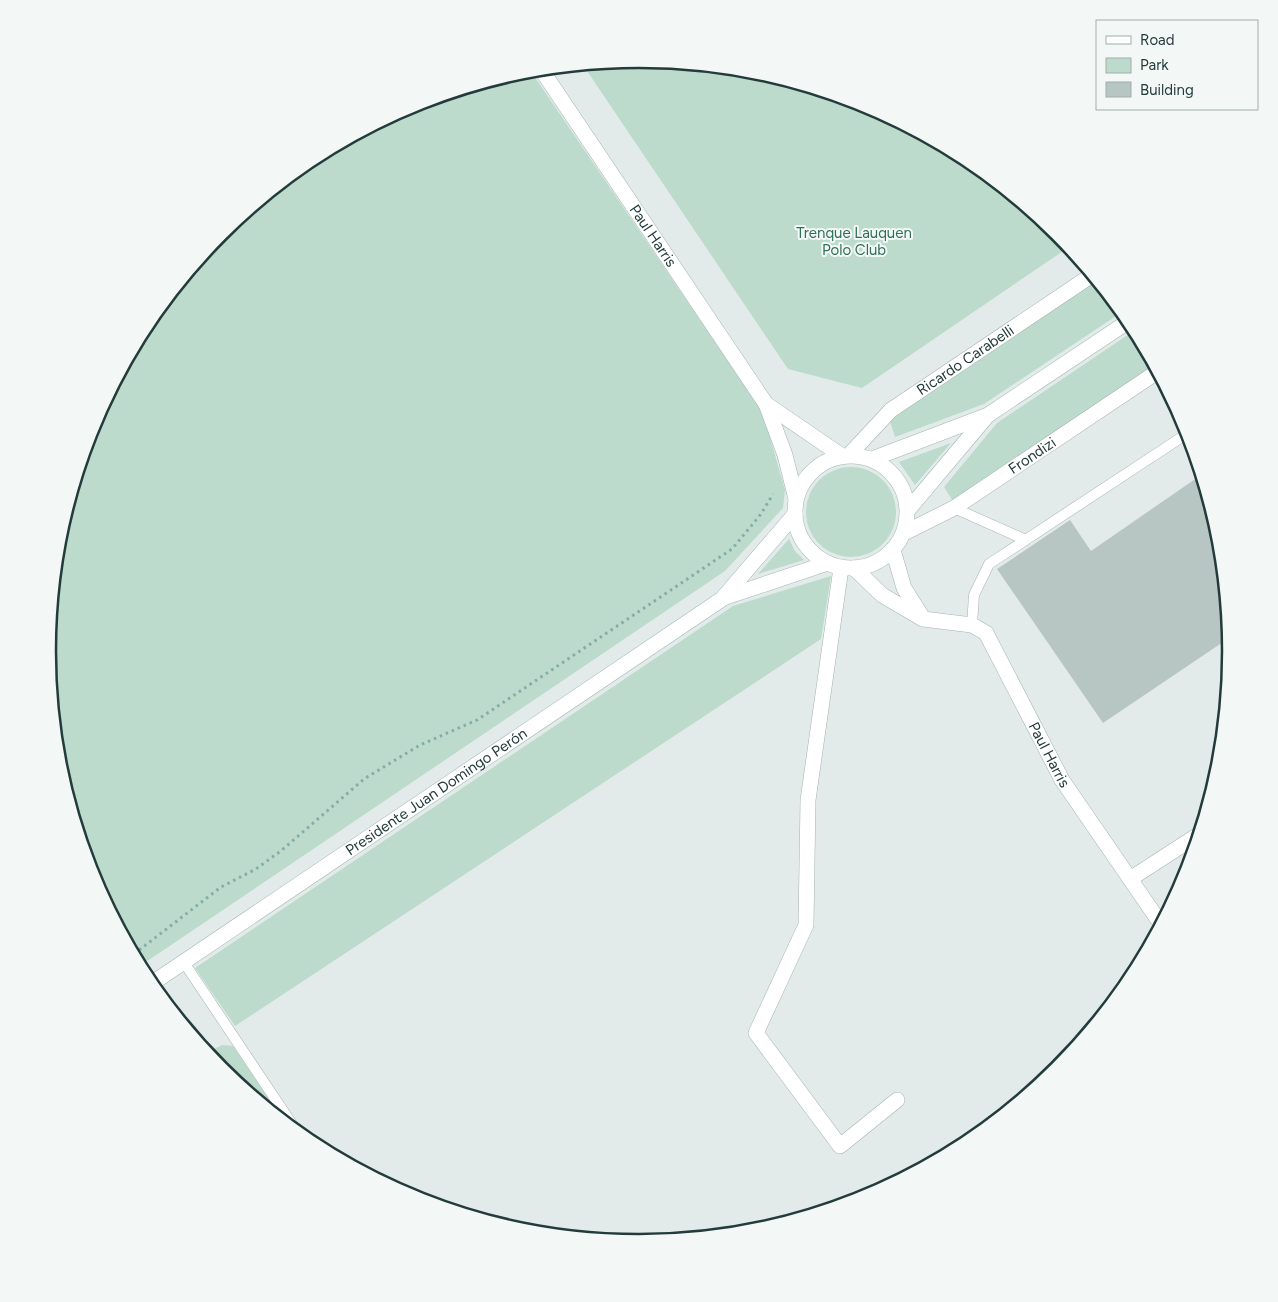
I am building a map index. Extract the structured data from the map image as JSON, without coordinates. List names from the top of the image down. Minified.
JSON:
{"streets":{"street":["Paul Harris","Ricardo Carabelli","Frondizi","Presidente Juan Domingo Perón"]},"crossings":[["Paul Harris","Ricardo Carabelli"],["Paul Harris","Frondizi"],["Paul Harris","Presidente Juan Domingo Perón"],["Ricardo Carabelli","Frondizi"],["Ricardo Carabelli","Presidente Juan Domingo Perón"],["Frondizi","Presidente Juan Domingo Perón"]],"parks":["Trenque Lauquen Polo Club"],"legend":["Road","Park","Building"]}
